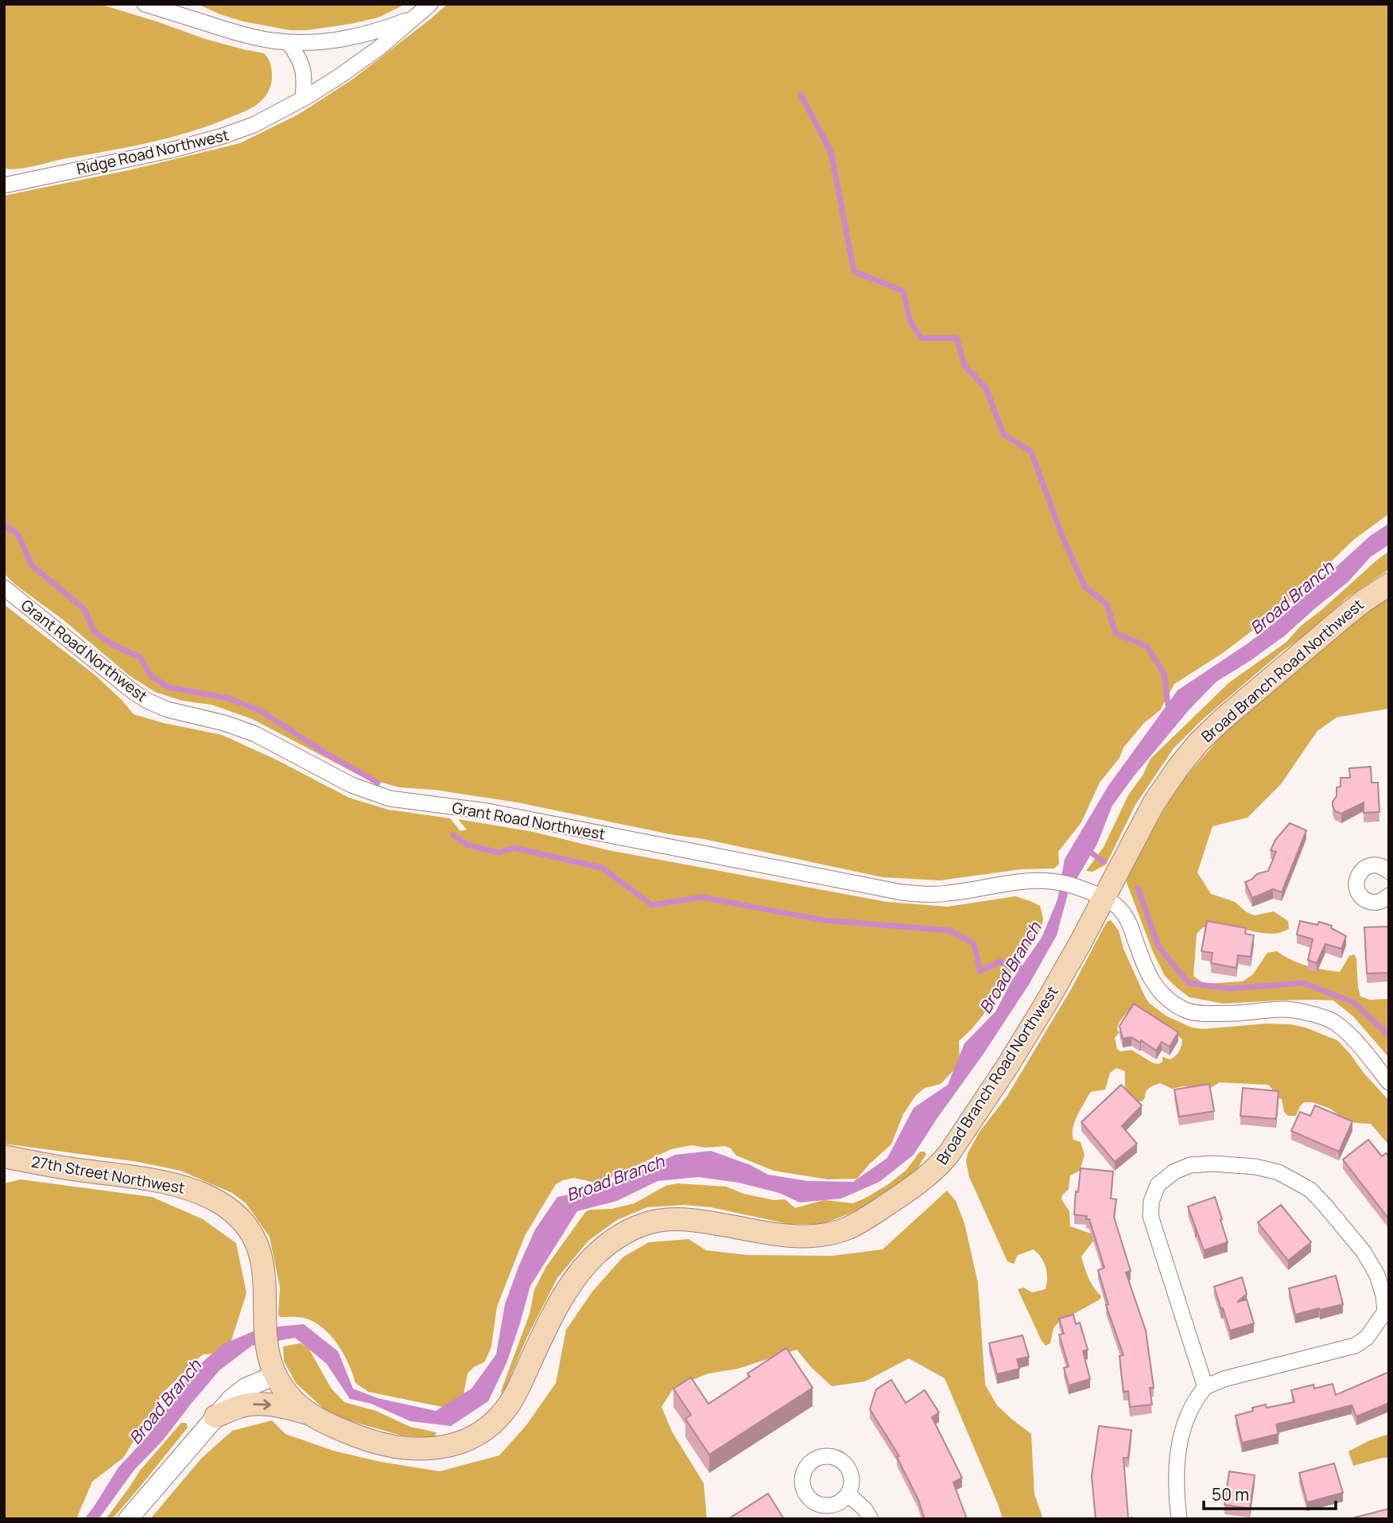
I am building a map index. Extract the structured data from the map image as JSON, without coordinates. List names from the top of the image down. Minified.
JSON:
{"streets":{"main road":["Broad Branch Road Northwest","27th Street Northwest"],"street":["Ridge Road Northwest","Grant Road Northwest"]},"crossings":[["Grant Road Northwest","Broad Branch Road Northwest"],["Broad Branch Road Northwest","27th Street Northwest"]],"water":["Broad Branch"],"scale_bar":"50 m"}
